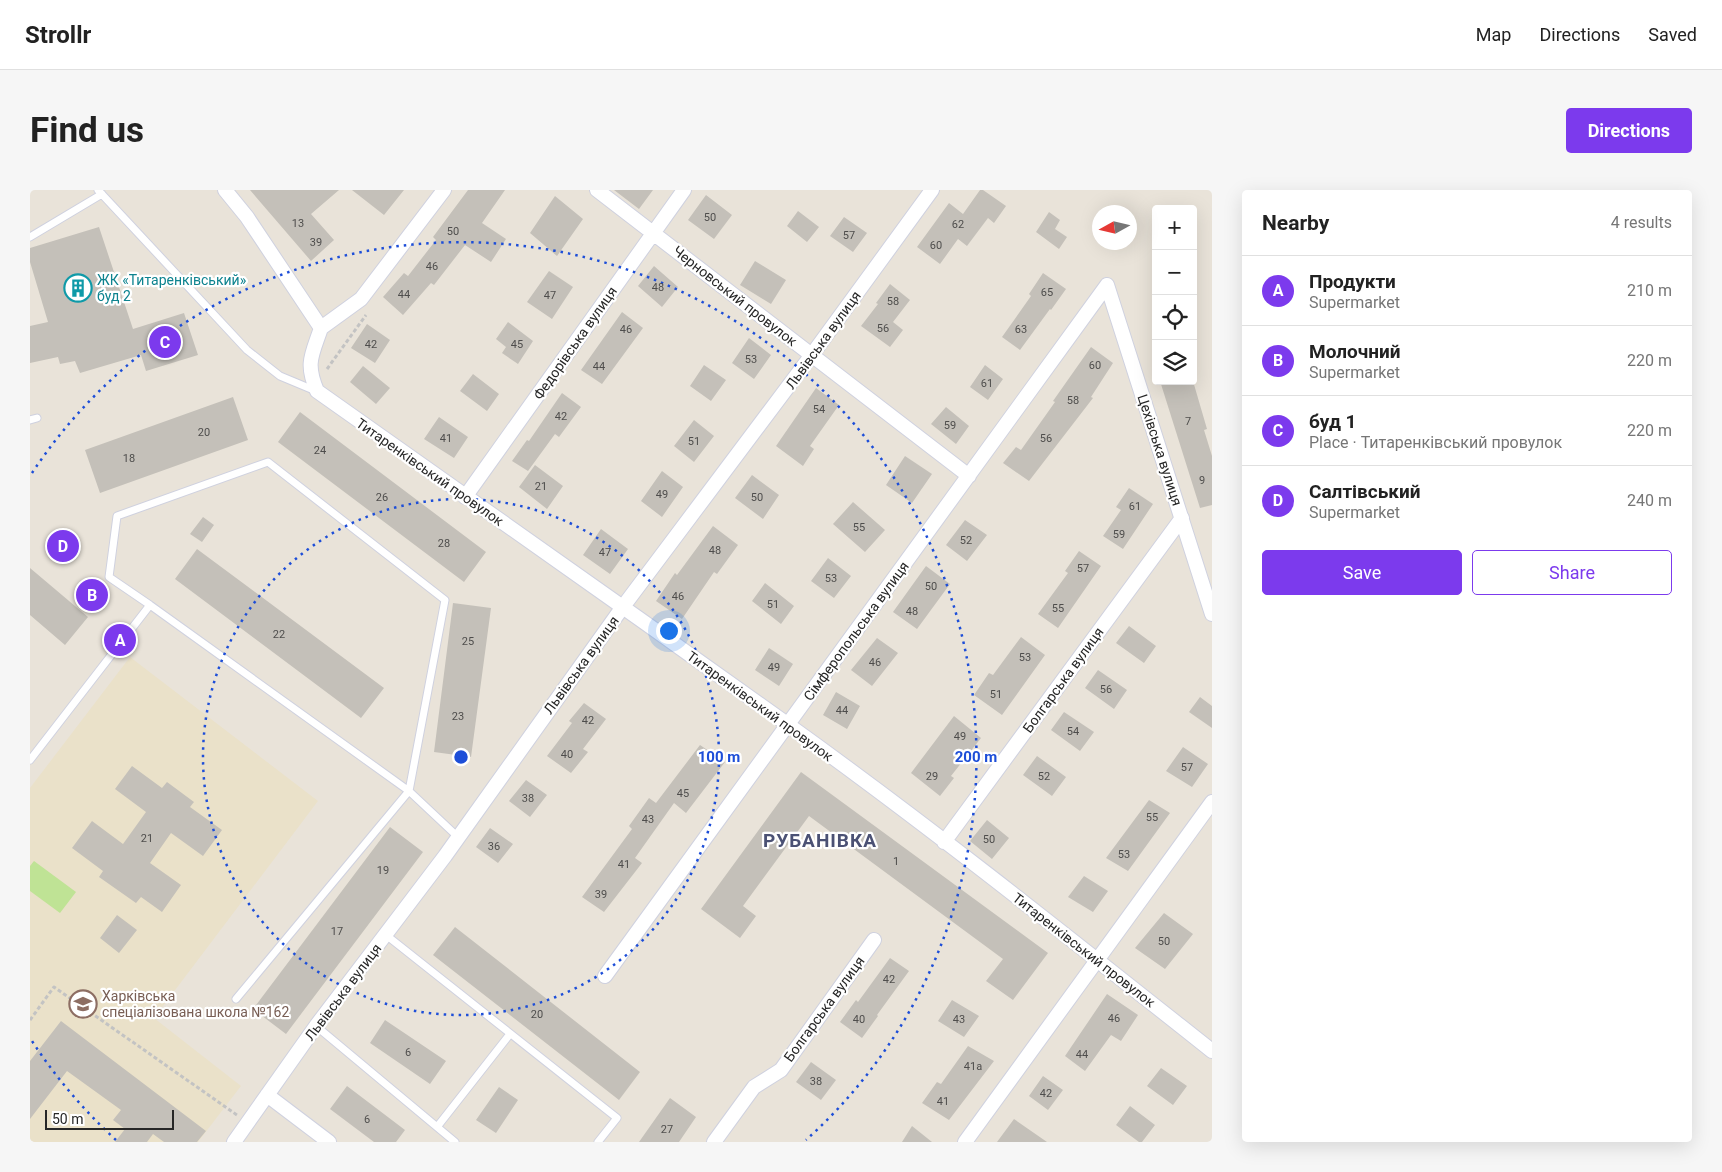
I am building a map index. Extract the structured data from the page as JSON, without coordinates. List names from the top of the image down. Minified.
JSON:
{"streets":{"street":["Черновський провулок","Львівська вулиця","Федорівська вулиця","Цехівська вулиця","Титаренківський провулок","Сімферопольська вулиця","Болгарська вулиця"]},"crossings":[["Черновський провулок","Львівська вулиця"],["Черновський провулок","Федорівська вулиця"],["Черновський провулок","Сімферопольська вулиця"],["Львівська вулиця","Титаренківський провулок"],["Федорівська вулиця","Титаренківський провулок"],["Цехівська вулиця","Сімферопольська вулиця"],["Цехівська вулиця","Болгарська вулиця"],["Титаренківський провулок","Сімферопольська вулиця"],["Титаренківський провулок","Болгарська вулиця"]],"districts":["РУБАНІВКА"],"places":{"building":["ЖК «Титаренківський» буд 2"],"school or university":["Харківська спеціалізована школа №162"]},"house_numbers":["50","13","62","50","57","39","60","46","48","65","44","47","58","56","46","63","42","45","53","60","44","61","58","54","42","7","59","20","41","56","51","24","18","9","21","49","26","50","61","55","59","52","28","48","47","57","53","50","46","51","55","48","22","25","53","46","49","56","51","44","23","42","54","49","40","57","29","52","45","38","55","43","21","50","36","53","1","41","19","39","17","50","42","20","46","40","43","6","44","41а","38","42","41","6","27"],"scale_bar":"50 m","north":"left","page":{"header":"Strollr","nav":["Map","Directions","Saved"],"buttons":["Directions",["Save","Share"]],"title":"Find us","heading":["Nearby","4 results"],"map_buttons":["+","−"],"list":[{"mark":"A","name":"Продукти","note":"Supermarket","value":"210 m"},{"mark":"B","name":"Молочний","note":"Supermarket","value":"220 m"},{"mark":"C","name":"буд 1","note":"Place · Титаренківський провулок","value":"220 m"},{"mark":"D","name":"Салтівський","note":"Supermarket","value":"240 m"}],"pins":["C","D","B","A"],"scale":"50 m"},"rings":["100 m","200 m"]}
